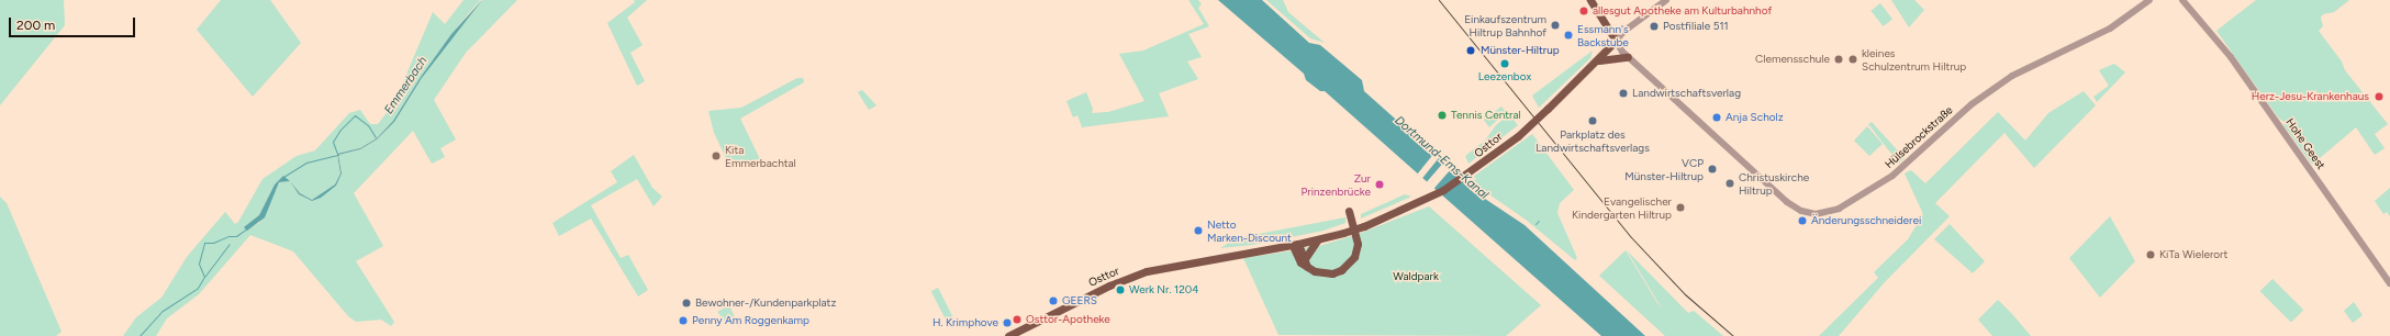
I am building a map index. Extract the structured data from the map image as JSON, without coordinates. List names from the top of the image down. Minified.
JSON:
{"streets":{"main road":["Osttor"],"street":["Hülsebrockstraße","Hohe Geest"]},"crossings":[["Hülsebrockstraße","Osttor"]],"water":["Emmerbach","Dortmund-Ems-Kanal"],"parks":["Waldpark"],"places":["allesgut Apotheke am Kulturbahnhof","Einkaufszentrum Hiltrup Bahnhof","Postfiliale 511","Essmann's Backstube","Münster-Hiltrup","Clemensschule","kleines Schulzentrum Hiltrup","Leezenbox","Landwirtschaftsverlag","Herz-Jesu-Krankenhaus","Tennis Central","Anja Scholz","Parkplatz des Landwirtschaftsverlags","Kita Emmerbachtal","VCP Münster-Hiltrup","Christuskirche Hiltrup","Zur Prinzenbrücke","Evangelischer Kindergarten Hiltrup","Änderungsschneiderei","Netto Marken-Discount","KiTa Wielerort","Werk Nr. 1204","GEERS","Bewohner-/Kundenparkplatz","Osttor-Apotheke","Penny Am Roggenkamp","H. Krimphove"],"scale_bar":"200 m"}
